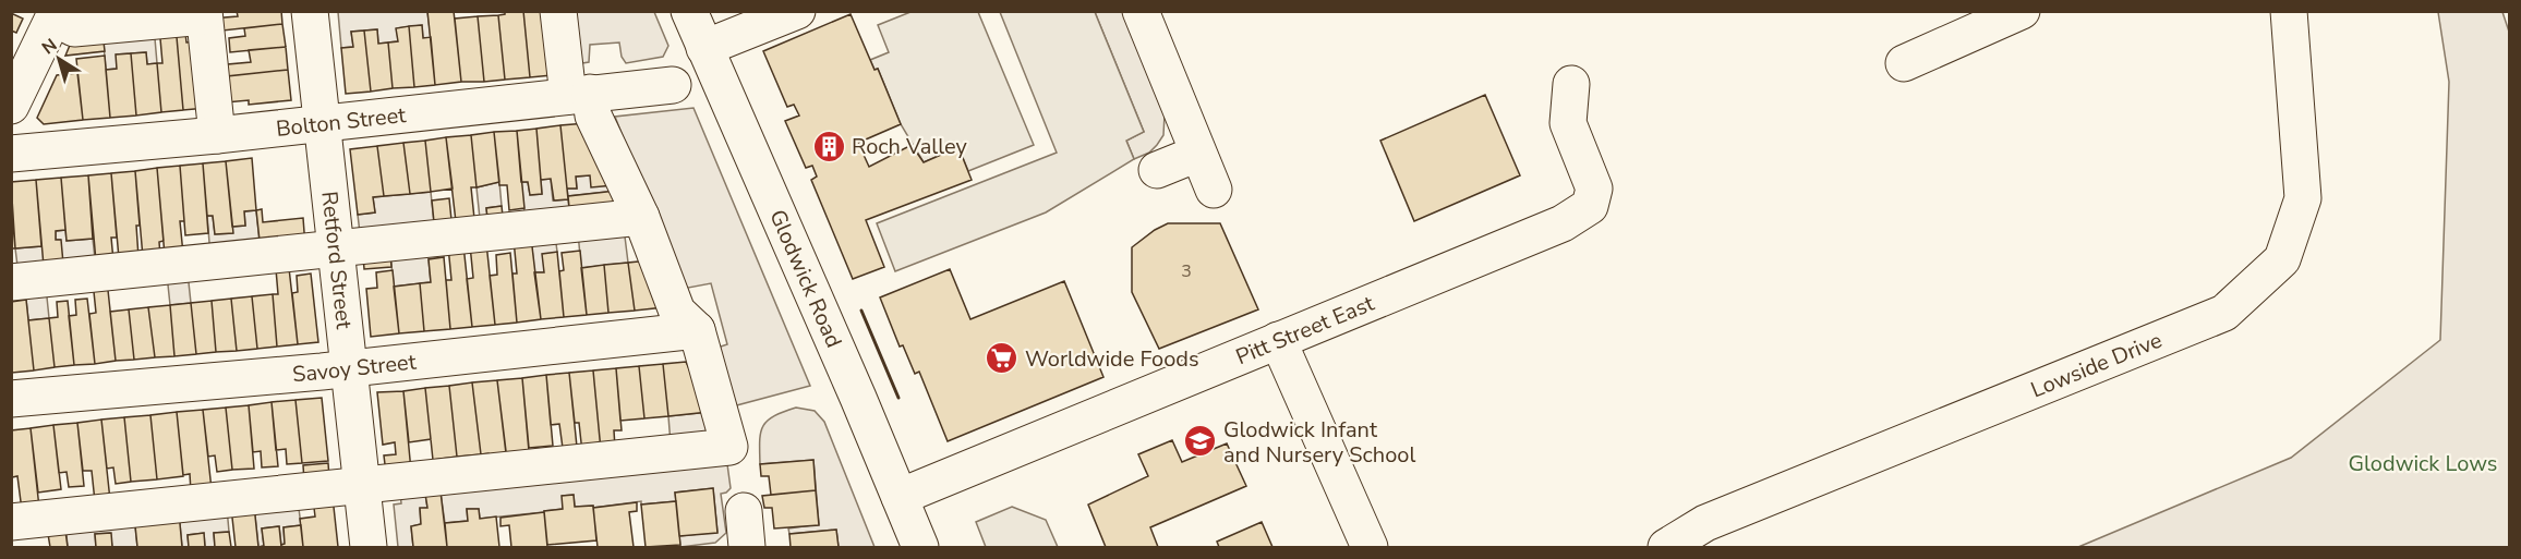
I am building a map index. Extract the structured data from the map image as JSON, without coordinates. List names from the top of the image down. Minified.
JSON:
{"streets":{"street":["Bolton Street","Retford Street","Glodwick Road","Pitt Street East","Lowside Drive","Savoy Street"]},"crossings":[["Bolton Street","Retford Street"],["Retford Street","Savoy Street"],["Glodwick Road","Pitt Street East"]],"parks":["Glodwick Lows"],"places":{"building":["Roch Valley"],"supermarket":["Worldwide Foods"],"school or university":["Glodwick Infant and Nursery School"]},"house_numbers":["3"],"north":"top left"}
